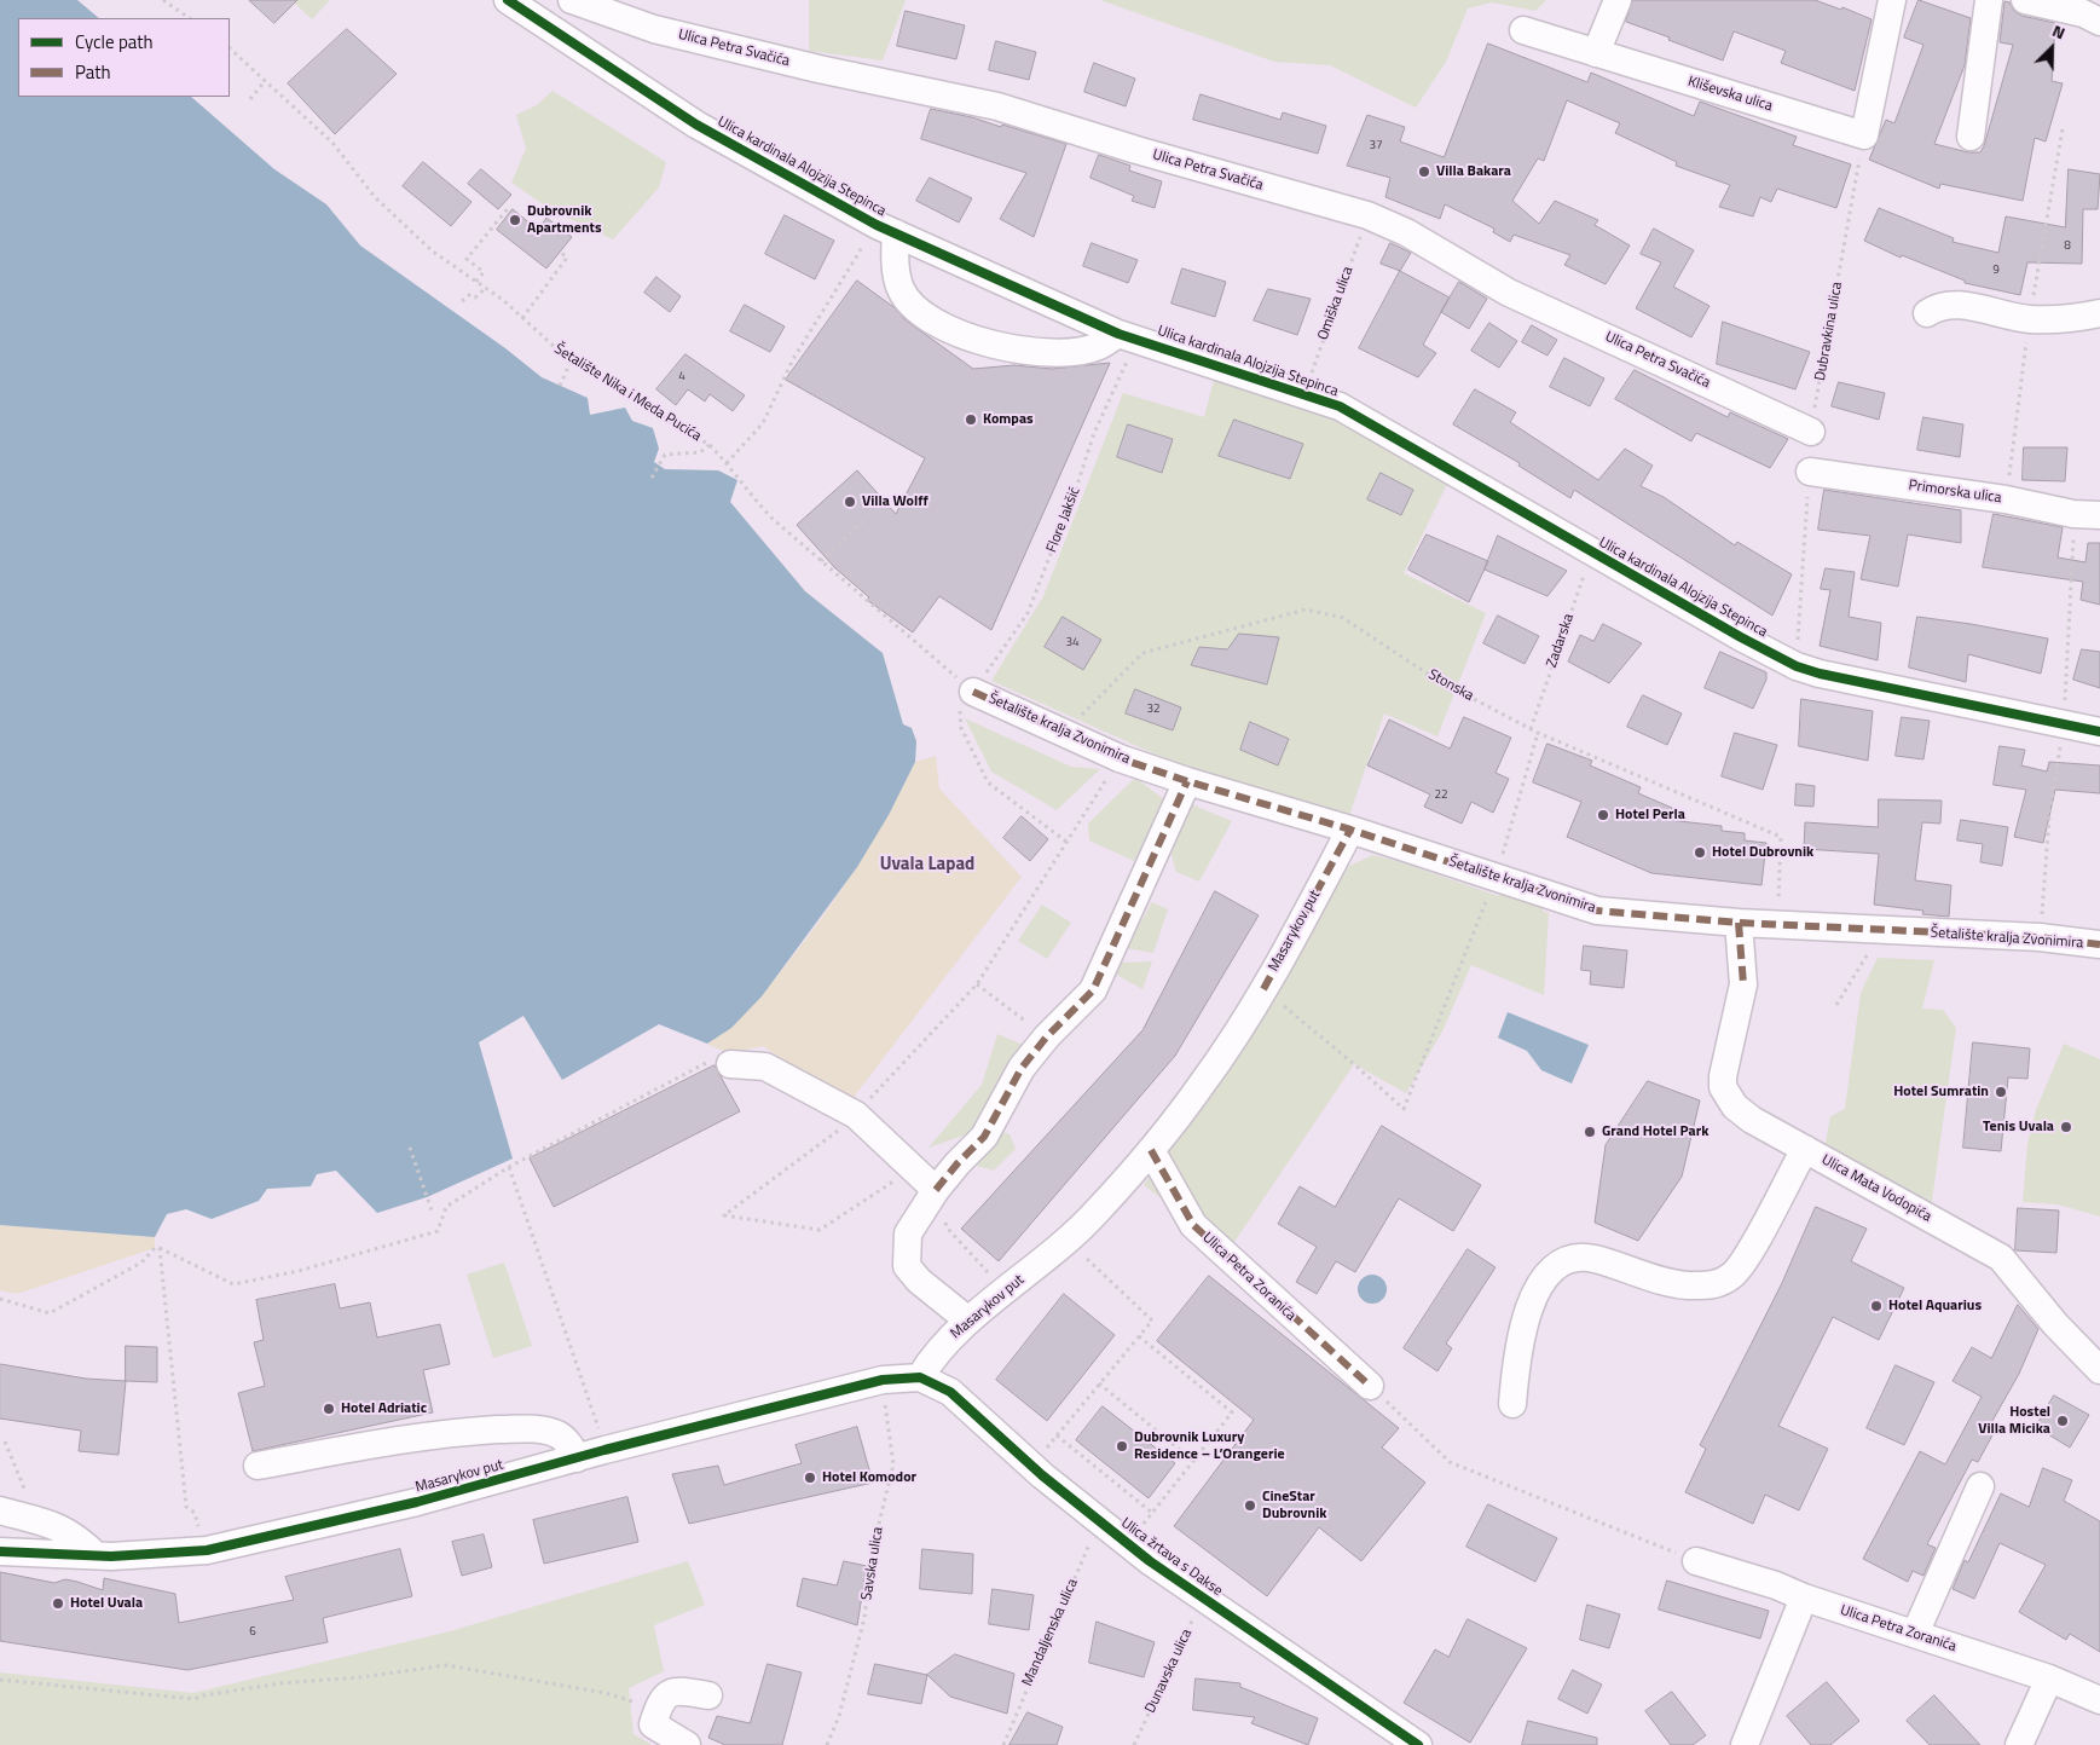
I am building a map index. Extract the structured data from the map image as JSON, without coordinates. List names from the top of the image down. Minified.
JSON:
{"streets":{"street":["Ulica Petra Svačića","Kliševska ulica","Ulica kardinala Alojzija Stepinca","Primorska ulica","Šetalište kralja Zvonimira","Masarykov put","Ulica Mata Vodopića","Ulica Petra Zoranića","Ulica žrtava s Dakse"],"path":["Omiška ulica","Dubravkina ulica","Šetalište Nika i Meda Pucića","Flore Jakšić","Zadarska","Stonska","Savska ulica","Mandaljenska ulica","Dunavska ulica"]},"crossings":[["Ulica Petra Svačića","Omiška ulica"],["Ulica Petra Svačića","Dubravkina ulica"],["Kliševska ulica","Dubravkina ulica"],["Ulica kardinala Alojzija Stepinca","Omiška ulica"],["Ulica kardinala Alojzija Stepinca","Flore Jakšić"],["Ulica kardinala Alojzija Stepinca","Zadarska"],["Šetalište Nika i Meda Pucića","Flore Jakšić"],["Šetalište Nika i Meda Pucića","Šetalište kralja Zvonimira"],["Flore Jakšić","Šetalište kralja Zvonimira"],["Zadarska","Stonska"],["Stonska","Šetalište kralja Zvonimira"],["Šetalište kralja Zvonimira","Masarykov put"],["Šetalište kralja Zvonimira","Ulica Mata Vodopića"],["Masarykov put","Ulica Petra Zoranića"],["Masarykov put","Ulica žrtava s Dakse"],["Masarykov put","Savska ulica"],["Ulica žrtava s Dakse","Mandaljenska ulica"],["Ulica žrtava s Dakse","Dunavska ulica"]],"districts":["Uvala Lapad"],"places":["Villa Bakara","Dubrovnik Apartments","Kompas","Villa Wolff","Hotel Perla","Hotel Dubrovnik","Hotel Sumratin","Tenis Uvala","Grand Hotel Park","Hotel Aquarius","Hotel Adriatic","Hostel Villa Micika","Dubrovnik Luxury Residence – L’Orangerie","Hotel Komodor","CineStar Dubrovnik","Hotel Uvala"],"house_numbers":["37","8","9","4","34","32","22","6"],"legend":["Cycle path","Path"],"north":"top right"}
